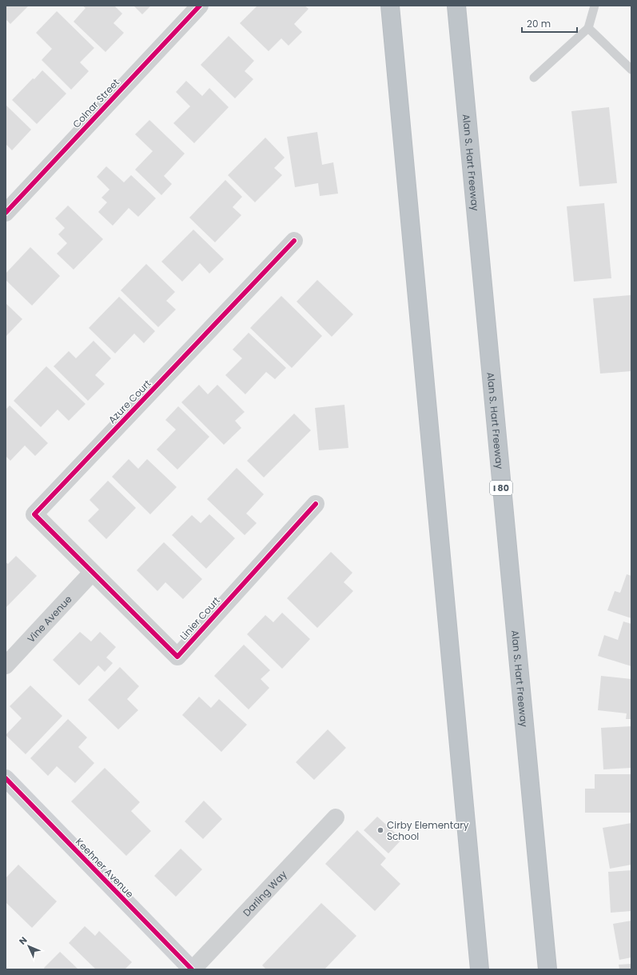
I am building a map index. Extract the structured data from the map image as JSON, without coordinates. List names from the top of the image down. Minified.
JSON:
{"streets":{"highway":["Alan S. Hart Freeway","I 80"],"street":["Colnar Street","Azure Court","Linier Court","Vine Avenue","Keehner Avenue","Darling Way"]},"crossings":[["Azure Court","Linier Court"],["Azure Court","Vine Avenue"],["Linier Court","Vine Avenue"],["Keehner Avenue","Darling Way"]],"places":["Cirby Elementary School"],"scale_bar":"20 m","north":"top left"}
